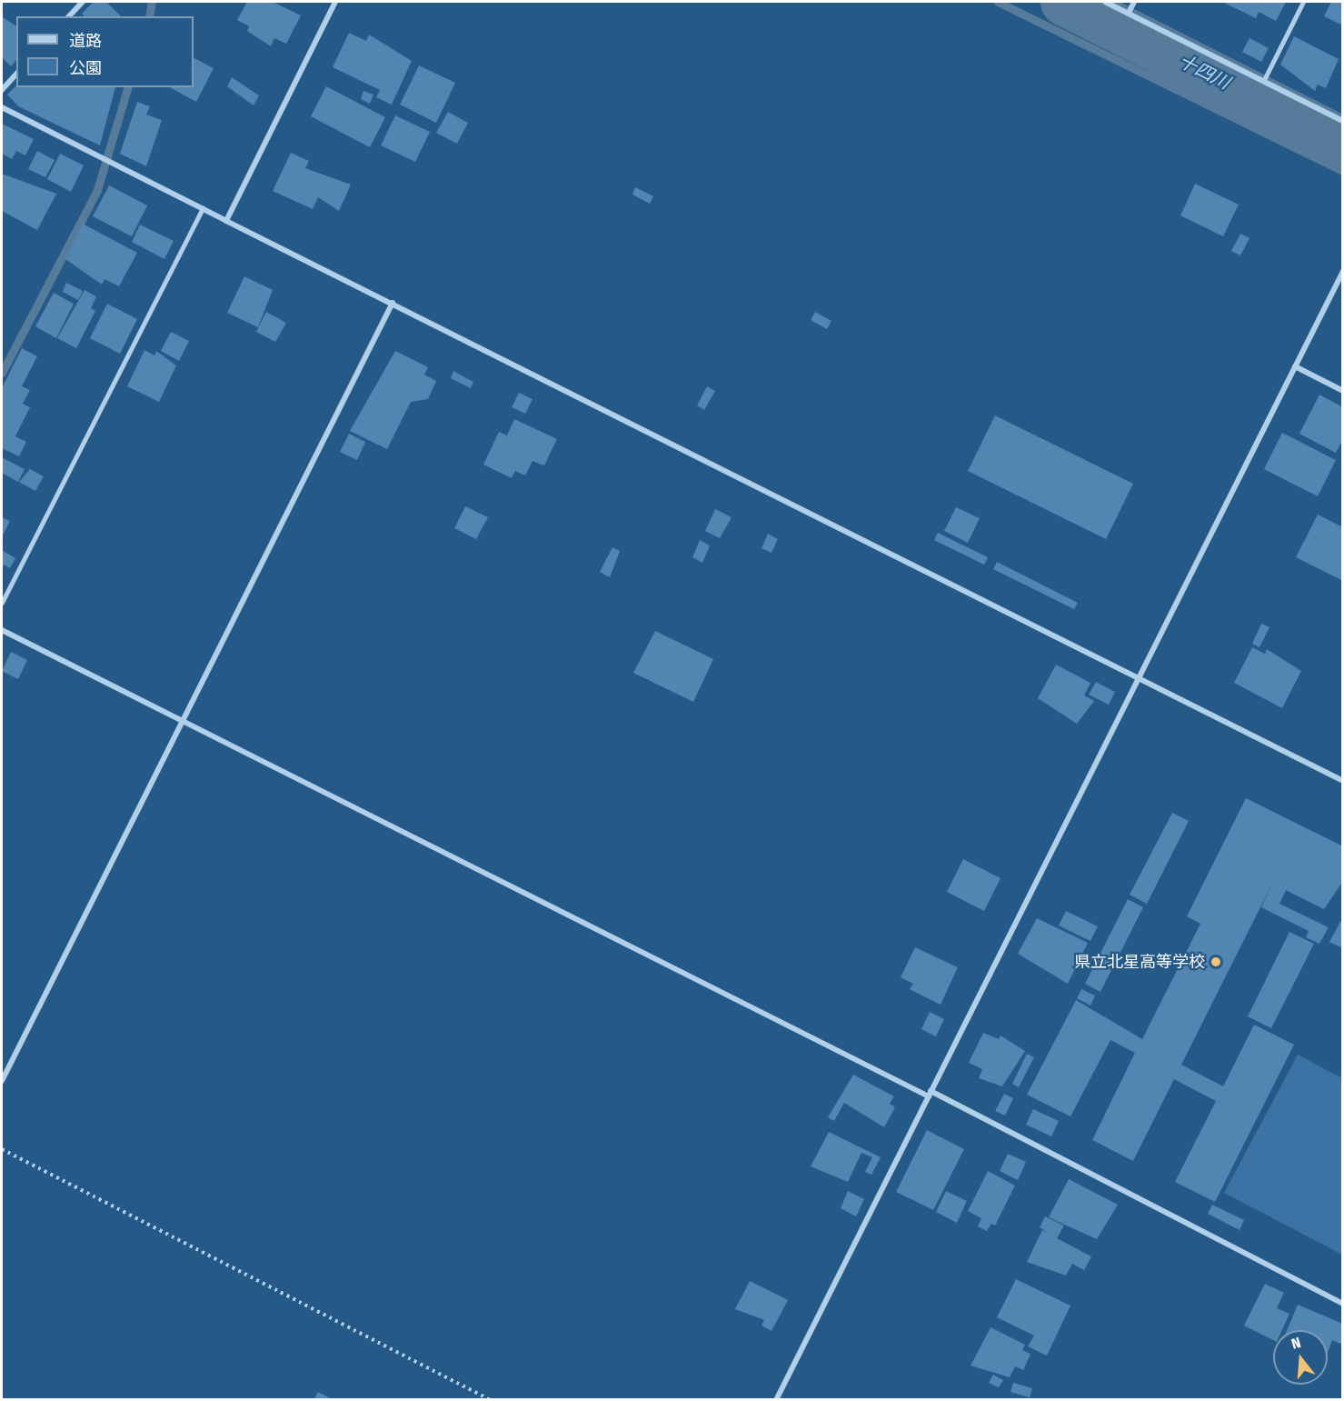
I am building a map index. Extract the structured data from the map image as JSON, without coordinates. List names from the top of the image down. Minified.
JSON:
{"water":["十四川"],"places":["県立北星高等学校"],"legend":["道路","公園"],"north":"top"}
